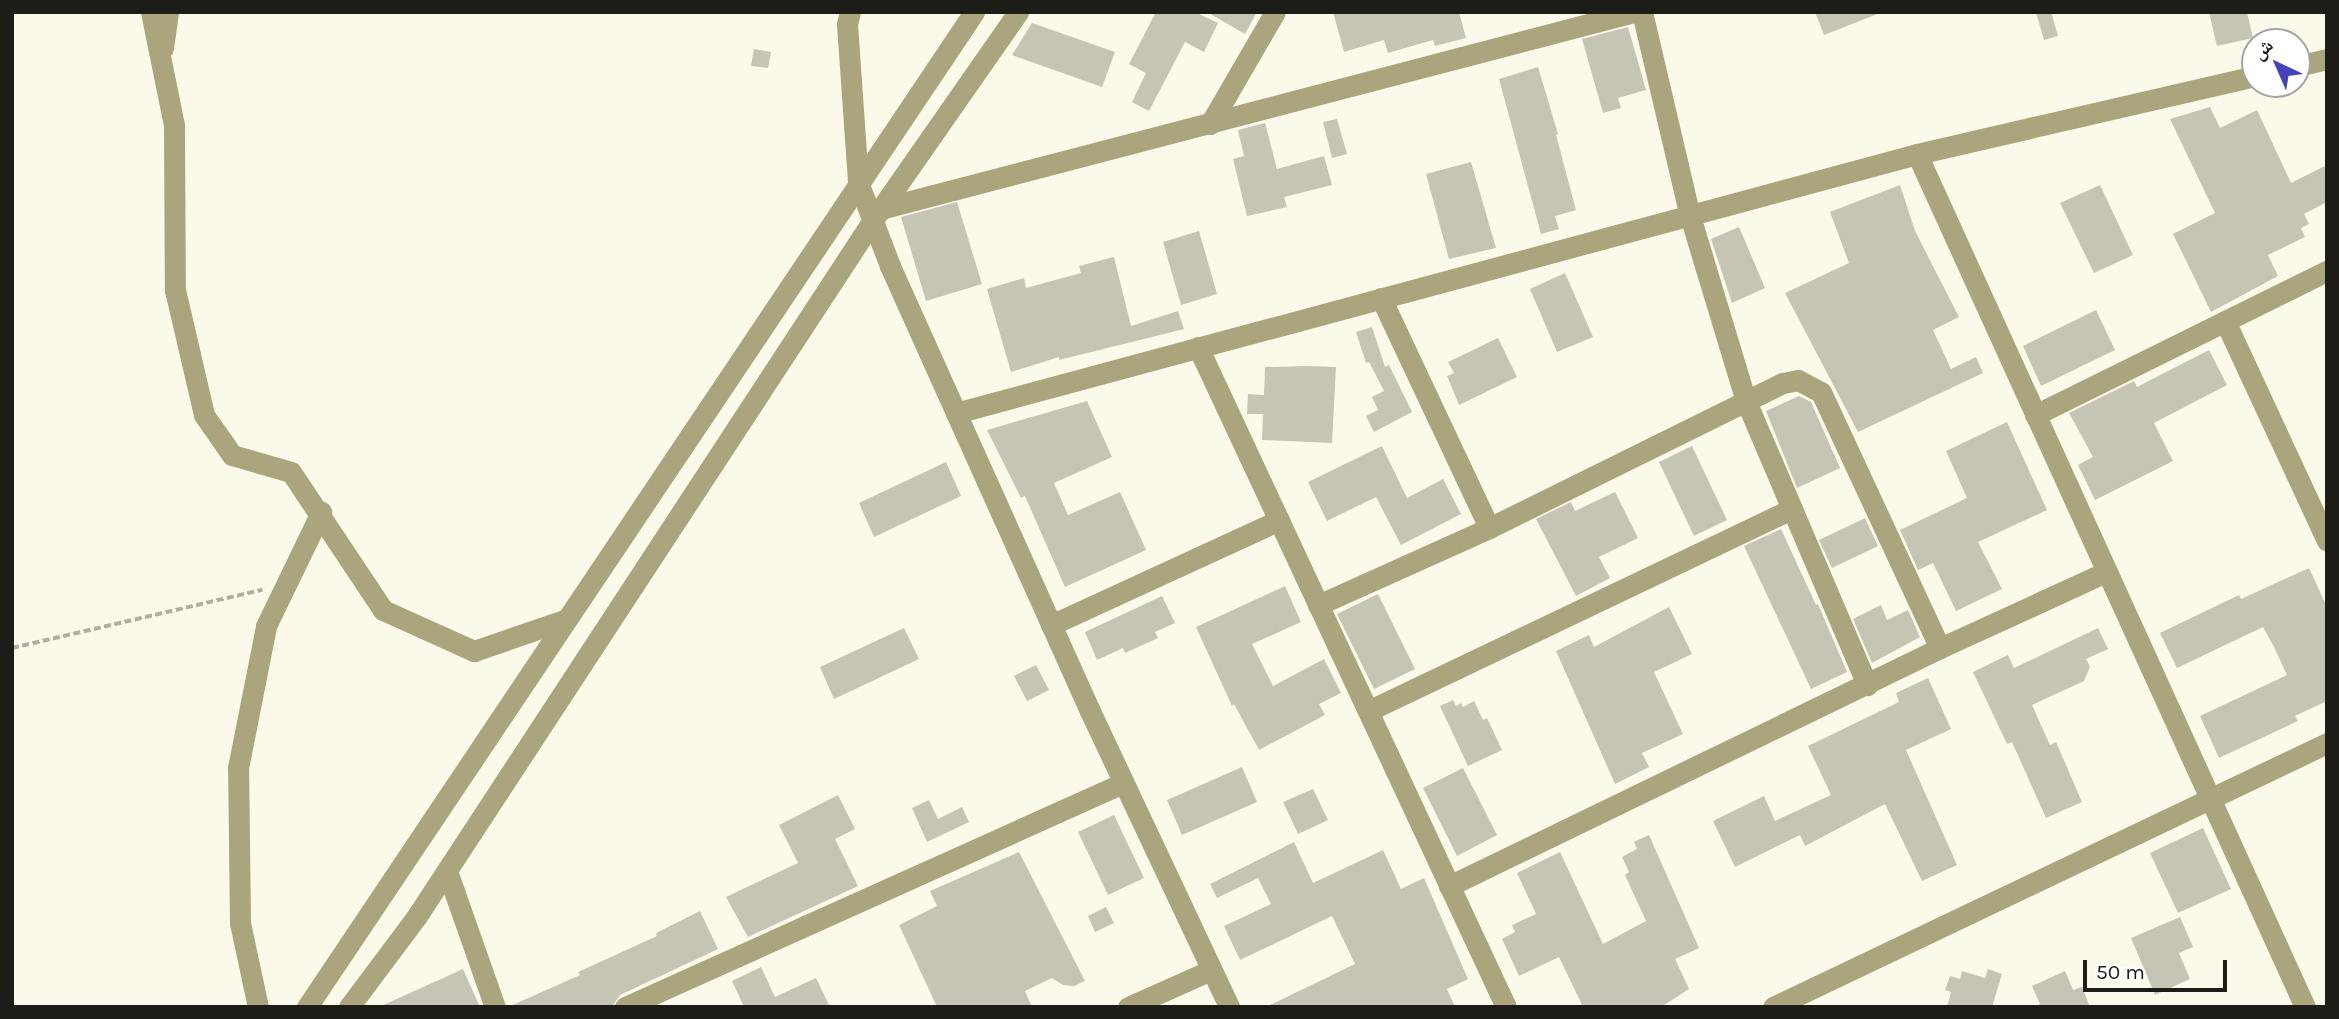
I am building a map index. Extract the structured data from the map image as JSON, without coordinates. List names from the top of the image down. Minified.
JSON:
{"scale_bar":"50 m","north":"top left"}
